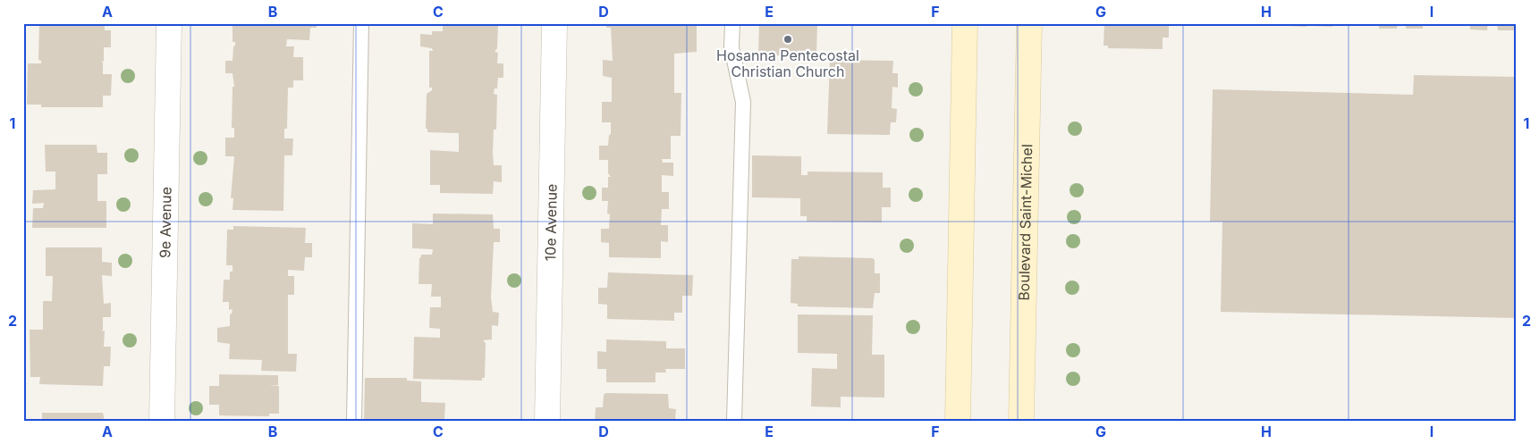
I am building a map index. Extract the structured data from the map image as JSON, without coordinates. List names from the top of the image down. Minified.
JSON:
{"streets":{"main road":["Boulevard Saint-Michel"],"street":["9e Avenue","10e Avenue"]},"places":["Hosanna Pentecostal Christian Church"],"grid":{"columns":["A","B","C","D","E","F","G","H","I"],"rows":["1","2"]}}
